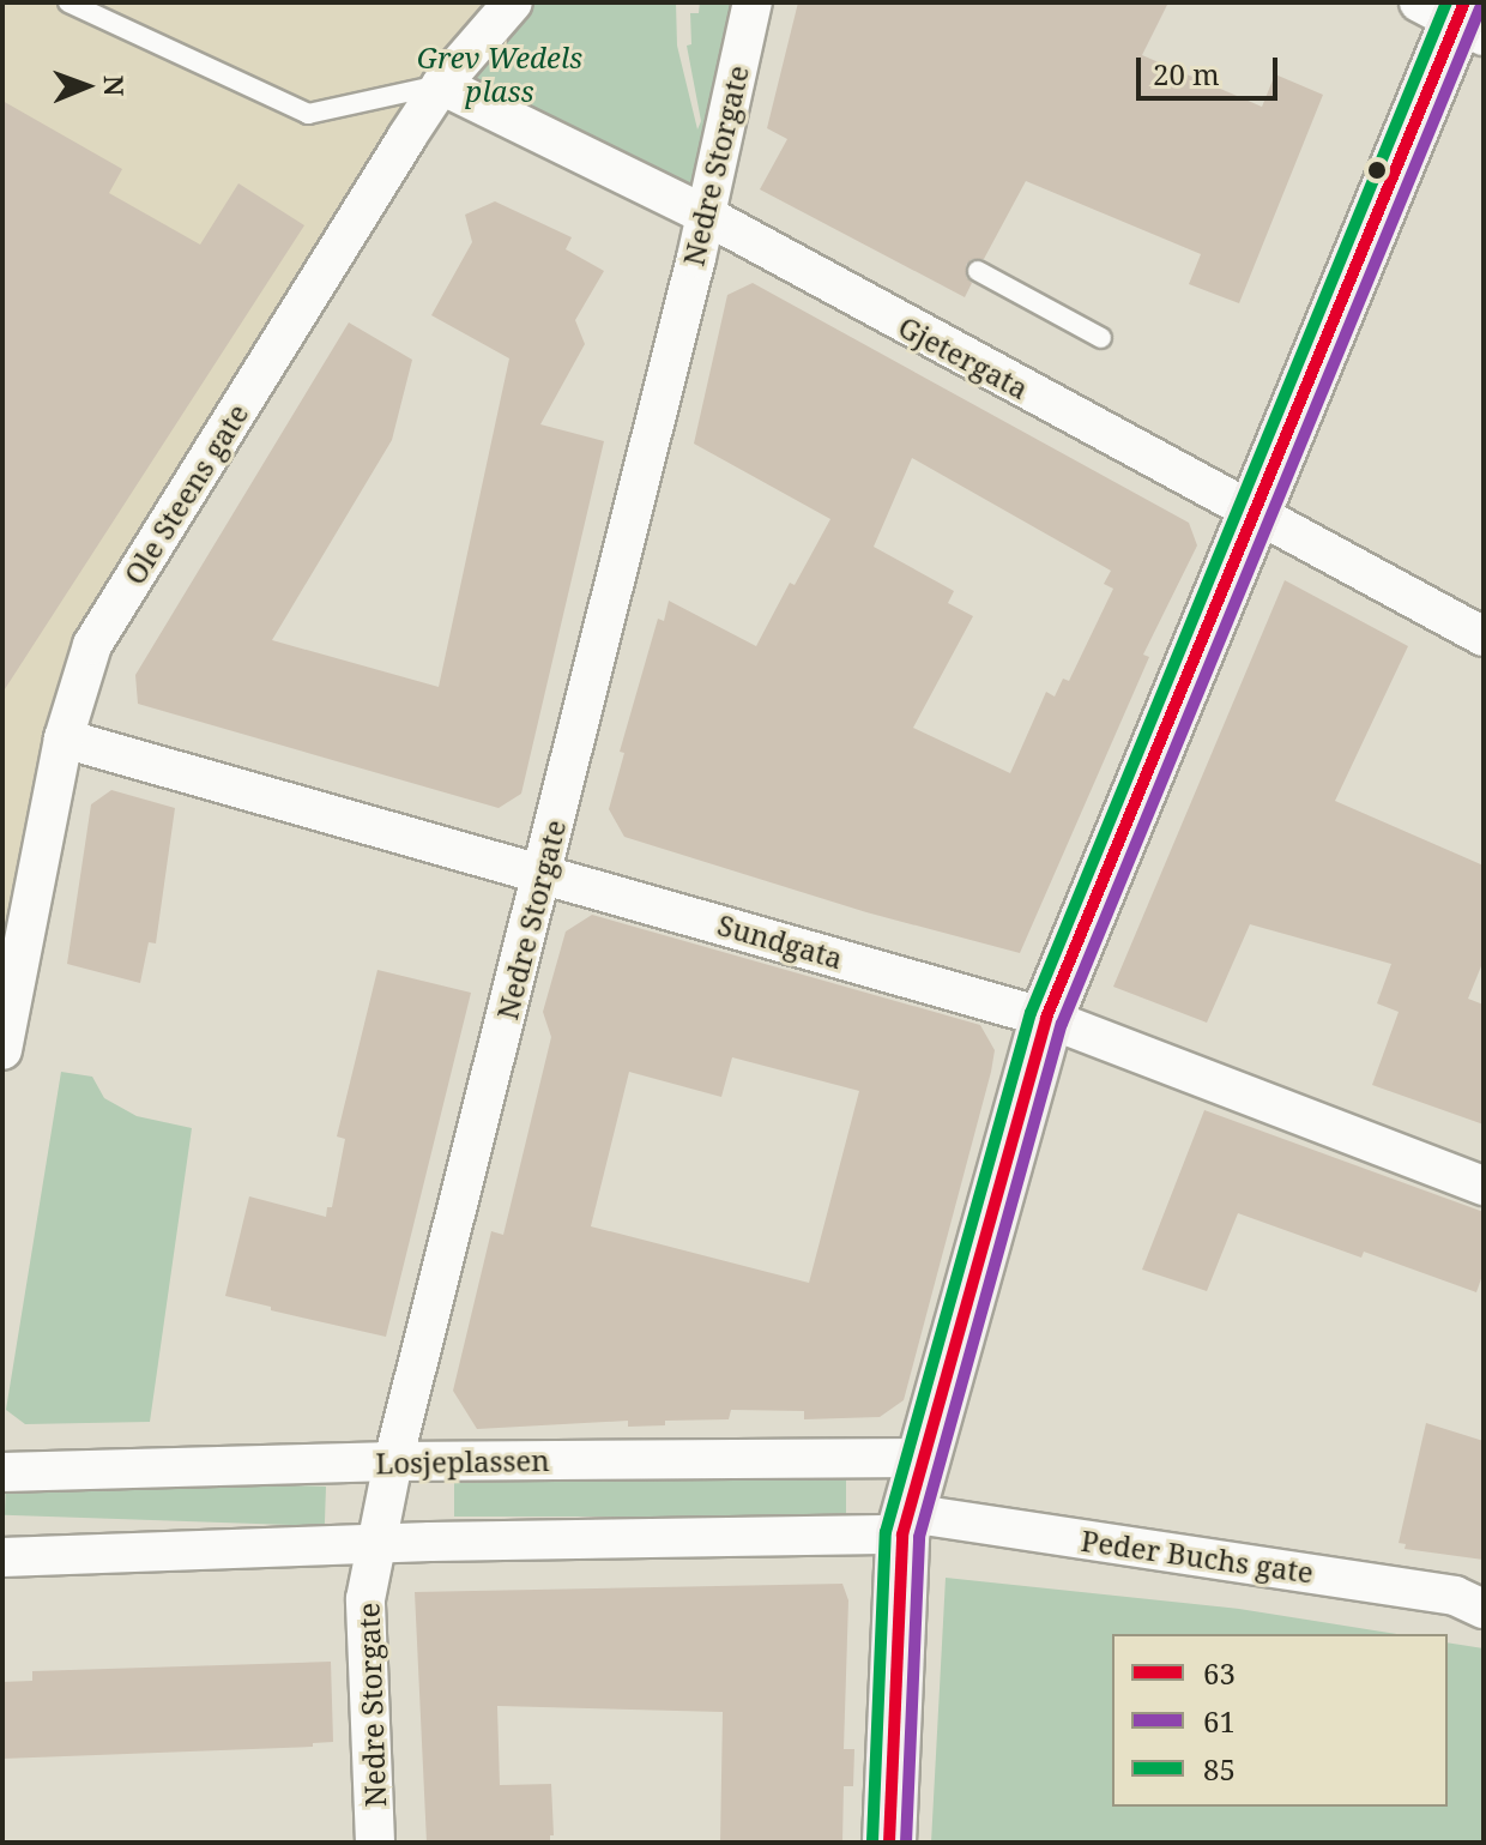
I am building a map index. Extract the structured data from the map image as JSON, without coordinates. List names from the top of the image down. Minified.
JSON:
{"streets":{"street":["Nedre Storgate","Gjetergata","Ole Steens gate","Sundgata","Losjeplassen","Peder Buchs gate"]},"crossings":[["Nedre Storgate","Gjetergata"],["Nedre Storgate","Sundgata"],["Nedre Storgate","Losjeplassen"],["Gjetergata","Ole Steens gate"],["Ole Steens gate","Sundgata"]],"parks":["Grev Wedels plass"],"lines":["transit line 63","transit line 85","transit line 61"],"legend":["63","61","85"],"scale_bar":"20 m","north":"right"}
